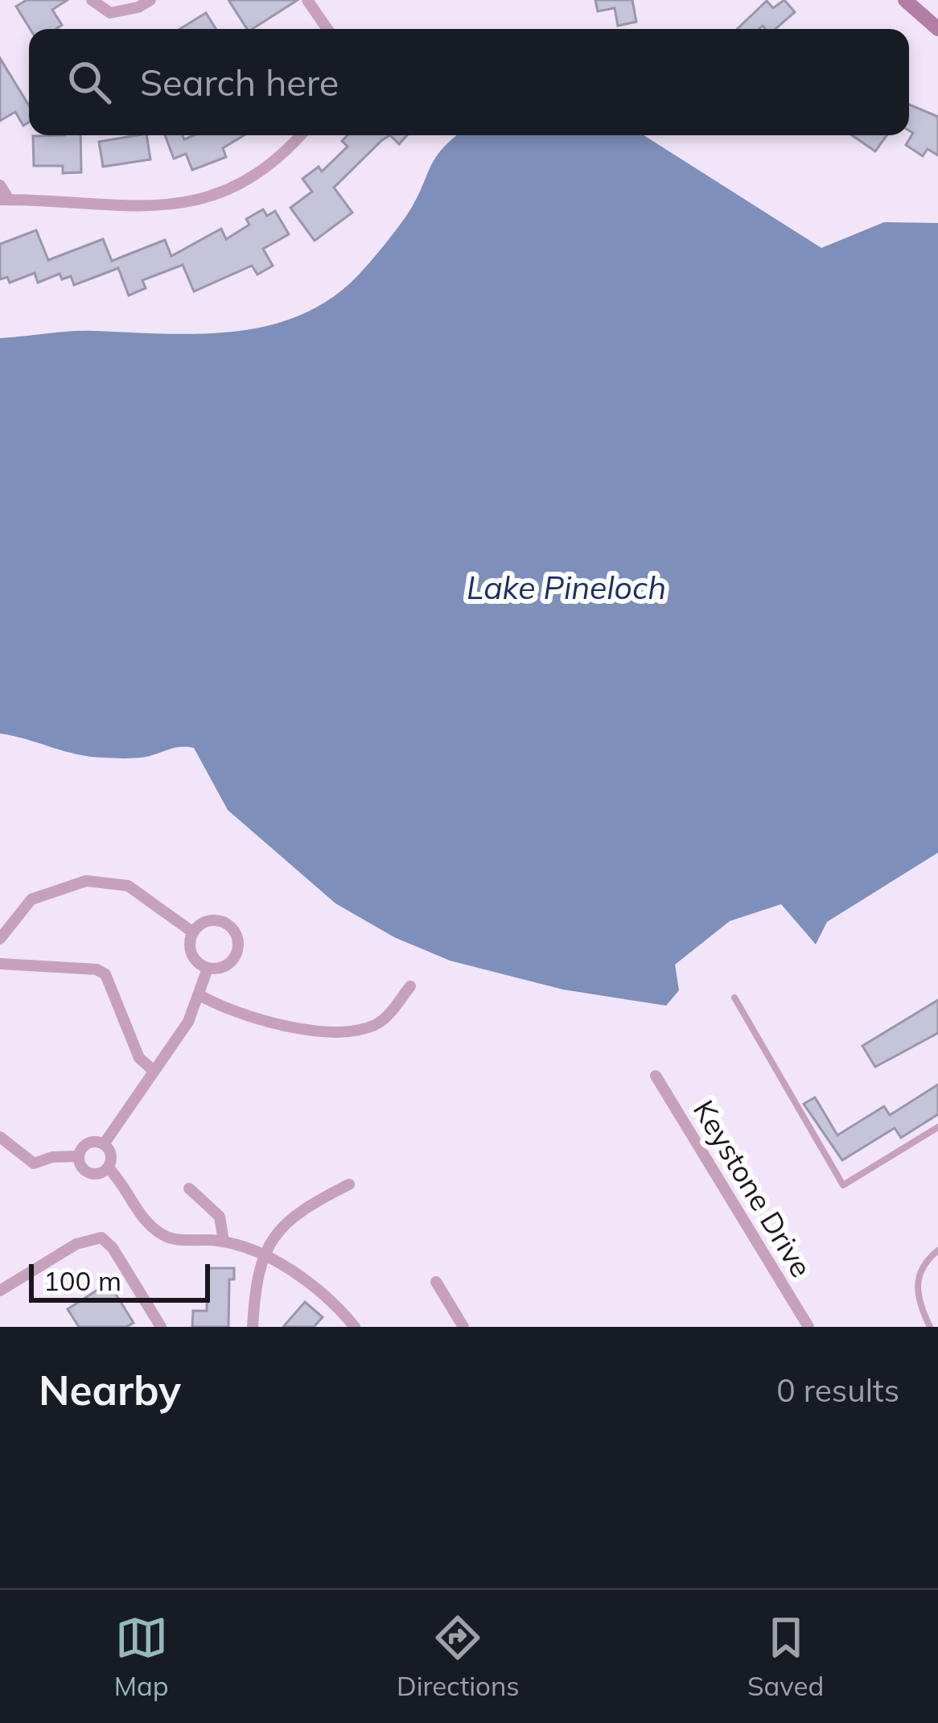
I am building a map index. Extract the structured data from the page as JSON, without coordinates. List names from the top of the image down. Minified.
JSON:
{"streets":{"street":["Keystone Drive"]},"water":["Lake Pineloch"],"scale_bar":"100 m","page":{"search":"Search here","scale":"100 m","heading":["Nearby","0 results"],"nav":["Map","Directions","Saved"]}}
